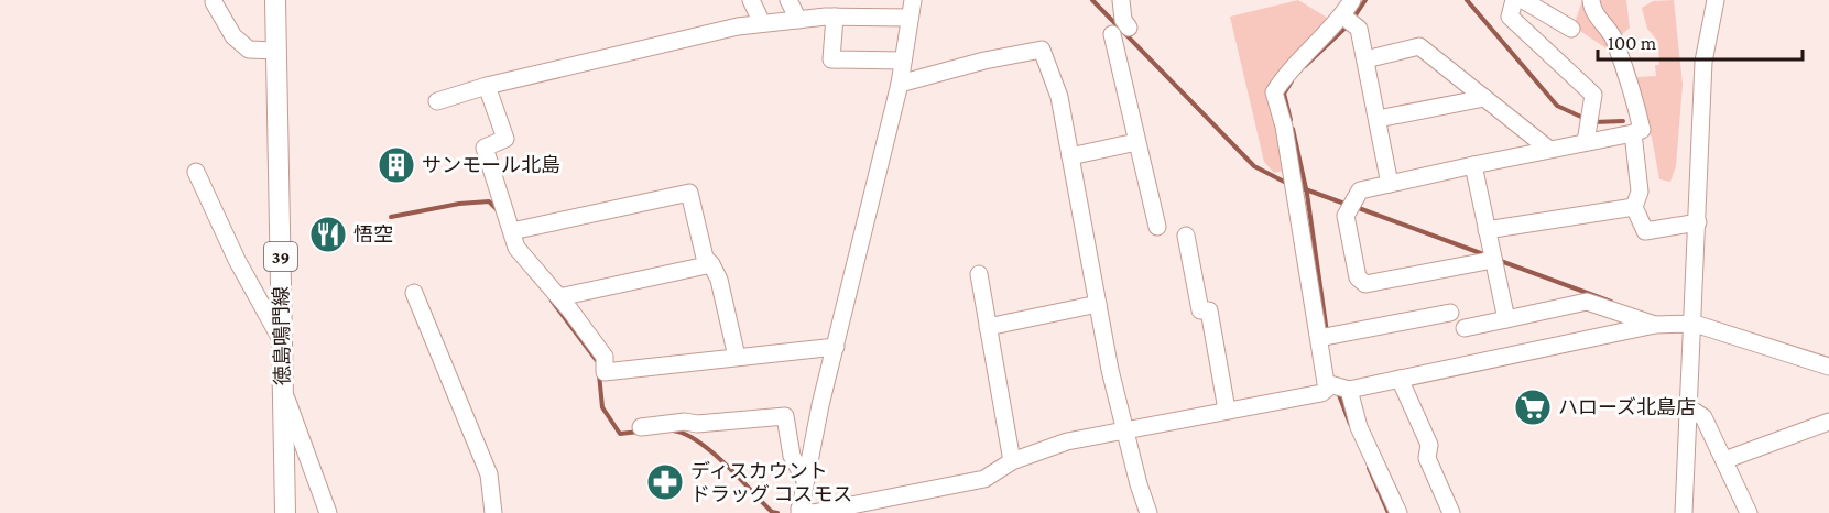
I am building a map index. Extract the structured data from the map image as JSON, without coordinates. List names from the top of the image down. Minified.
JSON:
{"streets":{"main road":["39","徳島鳴門線"]},"places":{"building":["サンモール北島"],"restaurant":["悟空"],"supermarket":["ハローズ北島店"],"pharmacy":["ディスカウント ドラッグ コスモス"]},"scale_bar":"100 m"}
